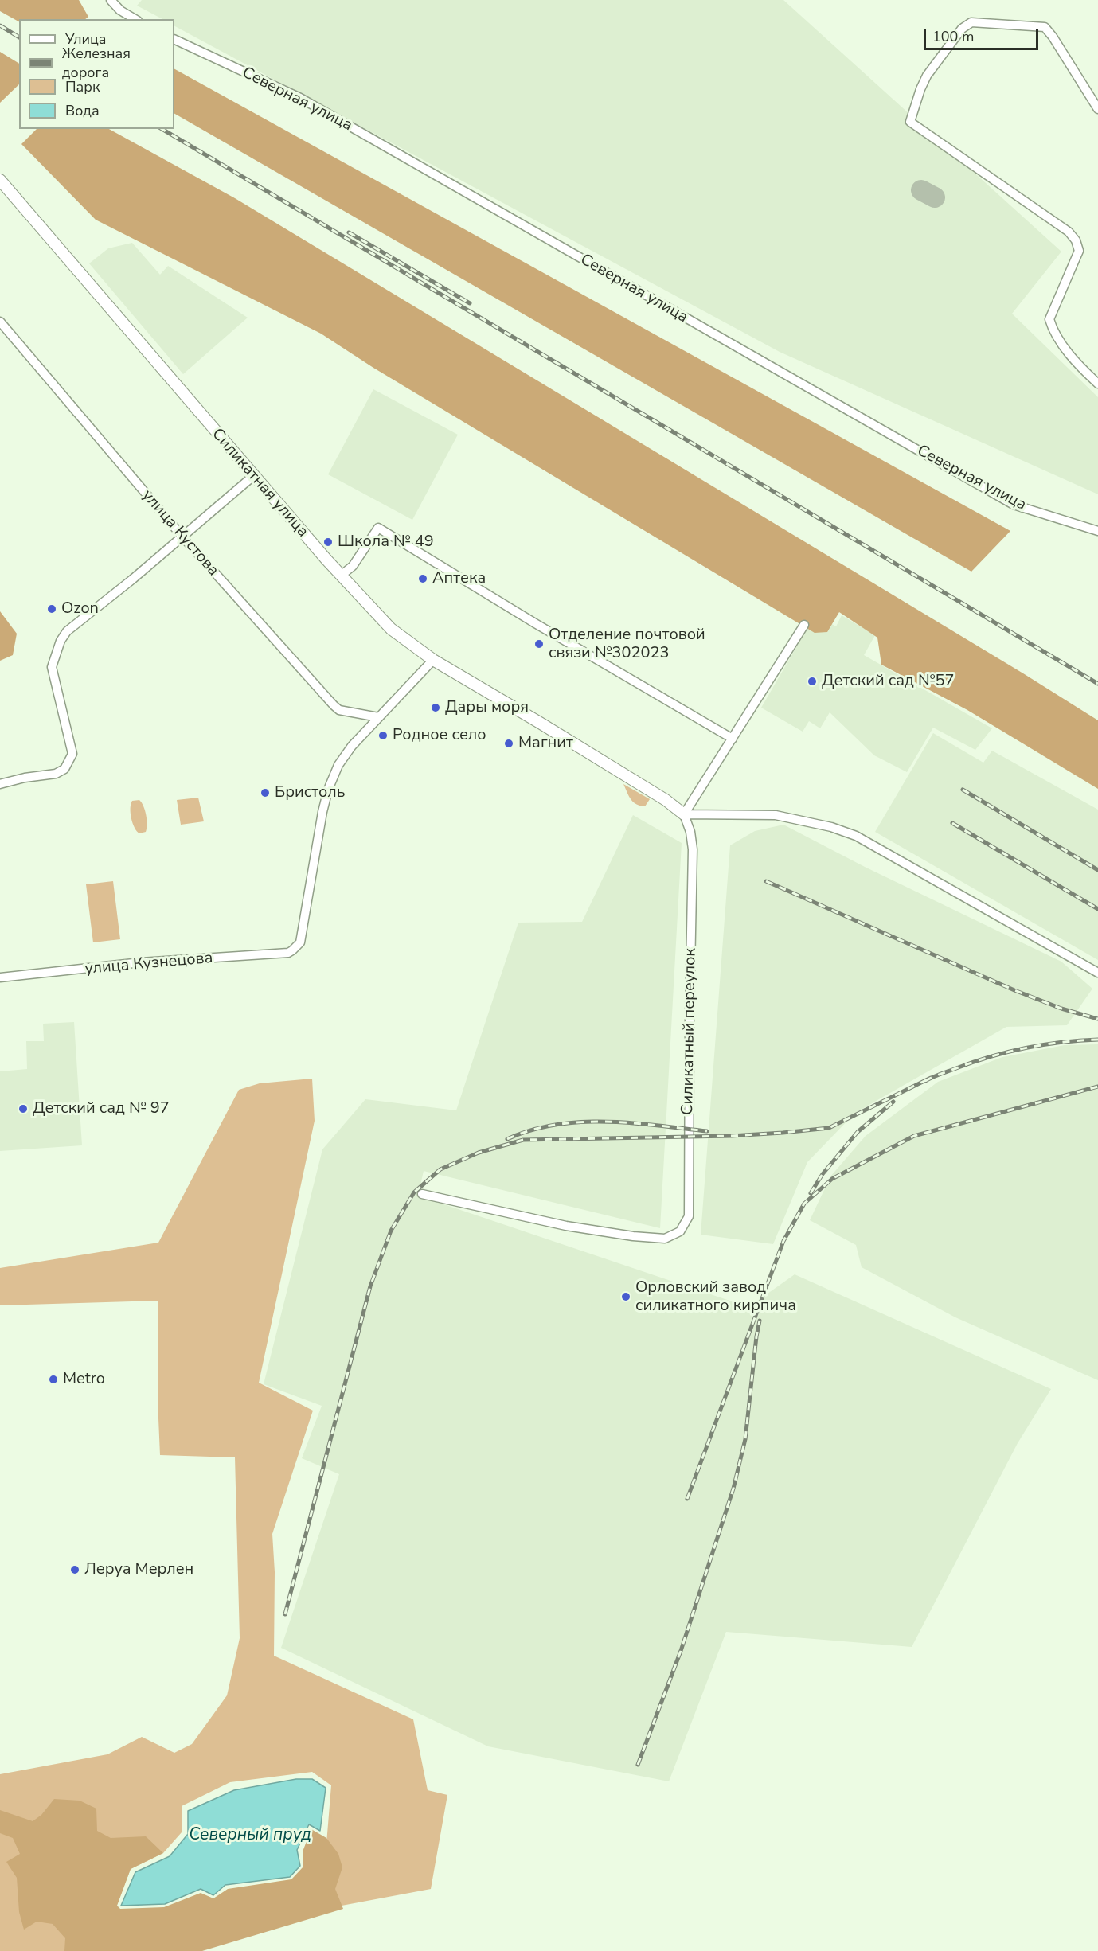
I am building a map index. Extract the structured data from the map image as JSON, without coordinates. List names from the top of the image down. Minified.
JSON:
{"streets":{"street":["Северная улица","Силикатная улица","улица Кустова","улица Кузнецова","Силикатный переулок"]},"crossings":[["Силикатная улица","Силикатный переулок"],["улица Кустова","улица Кузнецова"]],"water":["Северный пруд"],"places":["Школа № 49","Аптека","Ozon","Отделение почтовой связи №302023","Детский сад №57","Дары моря","Родное село","Магнит","Бристоль","Детский сад № 97","Орловский завод силикатного кирпича","Metro","Леруа Мерлен"],"legend":["Улица","Железная дорога","Парк","Вода"],"scale_bar":"100 m"}
